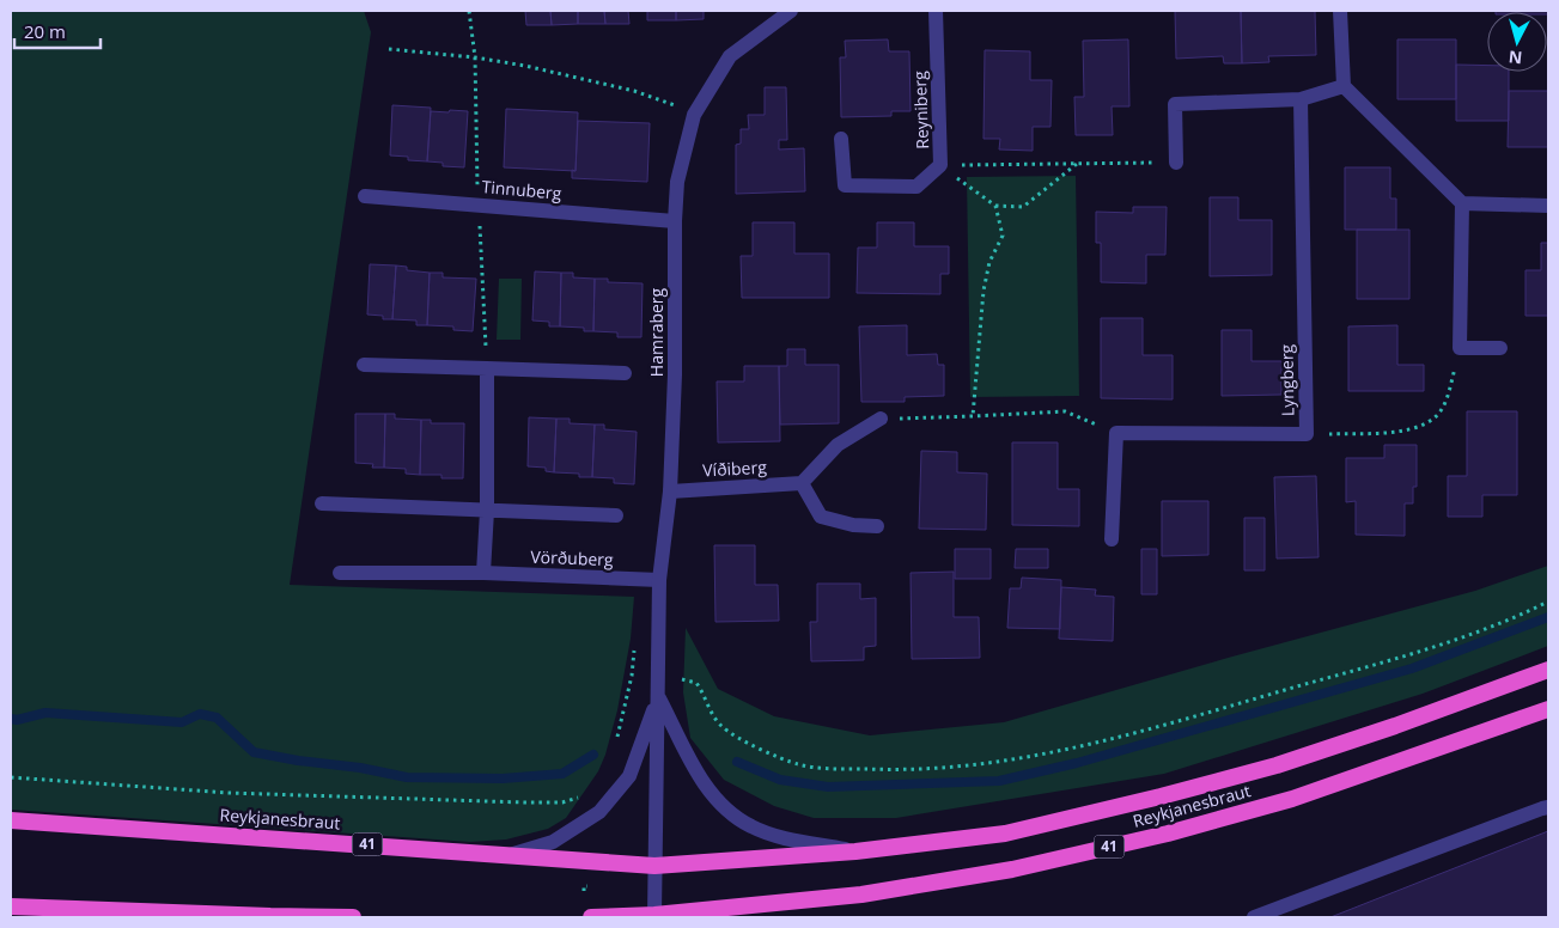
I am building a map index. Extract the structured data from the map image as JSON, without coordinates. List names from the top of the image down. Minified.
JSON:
{"streets":{"highway":["Reykjanesbraut","41"],"street":["Reyniberg","Tinnuberg","Hamraberg","Lyngberg","Víðiberg","Vörðuberg"]},"crossings":[["Tinnuberg","Hamraberg"],["Hamraberg","Víðiberg"],["Hamraberg","Vörðuberg"],["Hamraberg","41"],["Reykjanesbraut","41"]],"scale_bar":"20 m","north":"bottom"}
